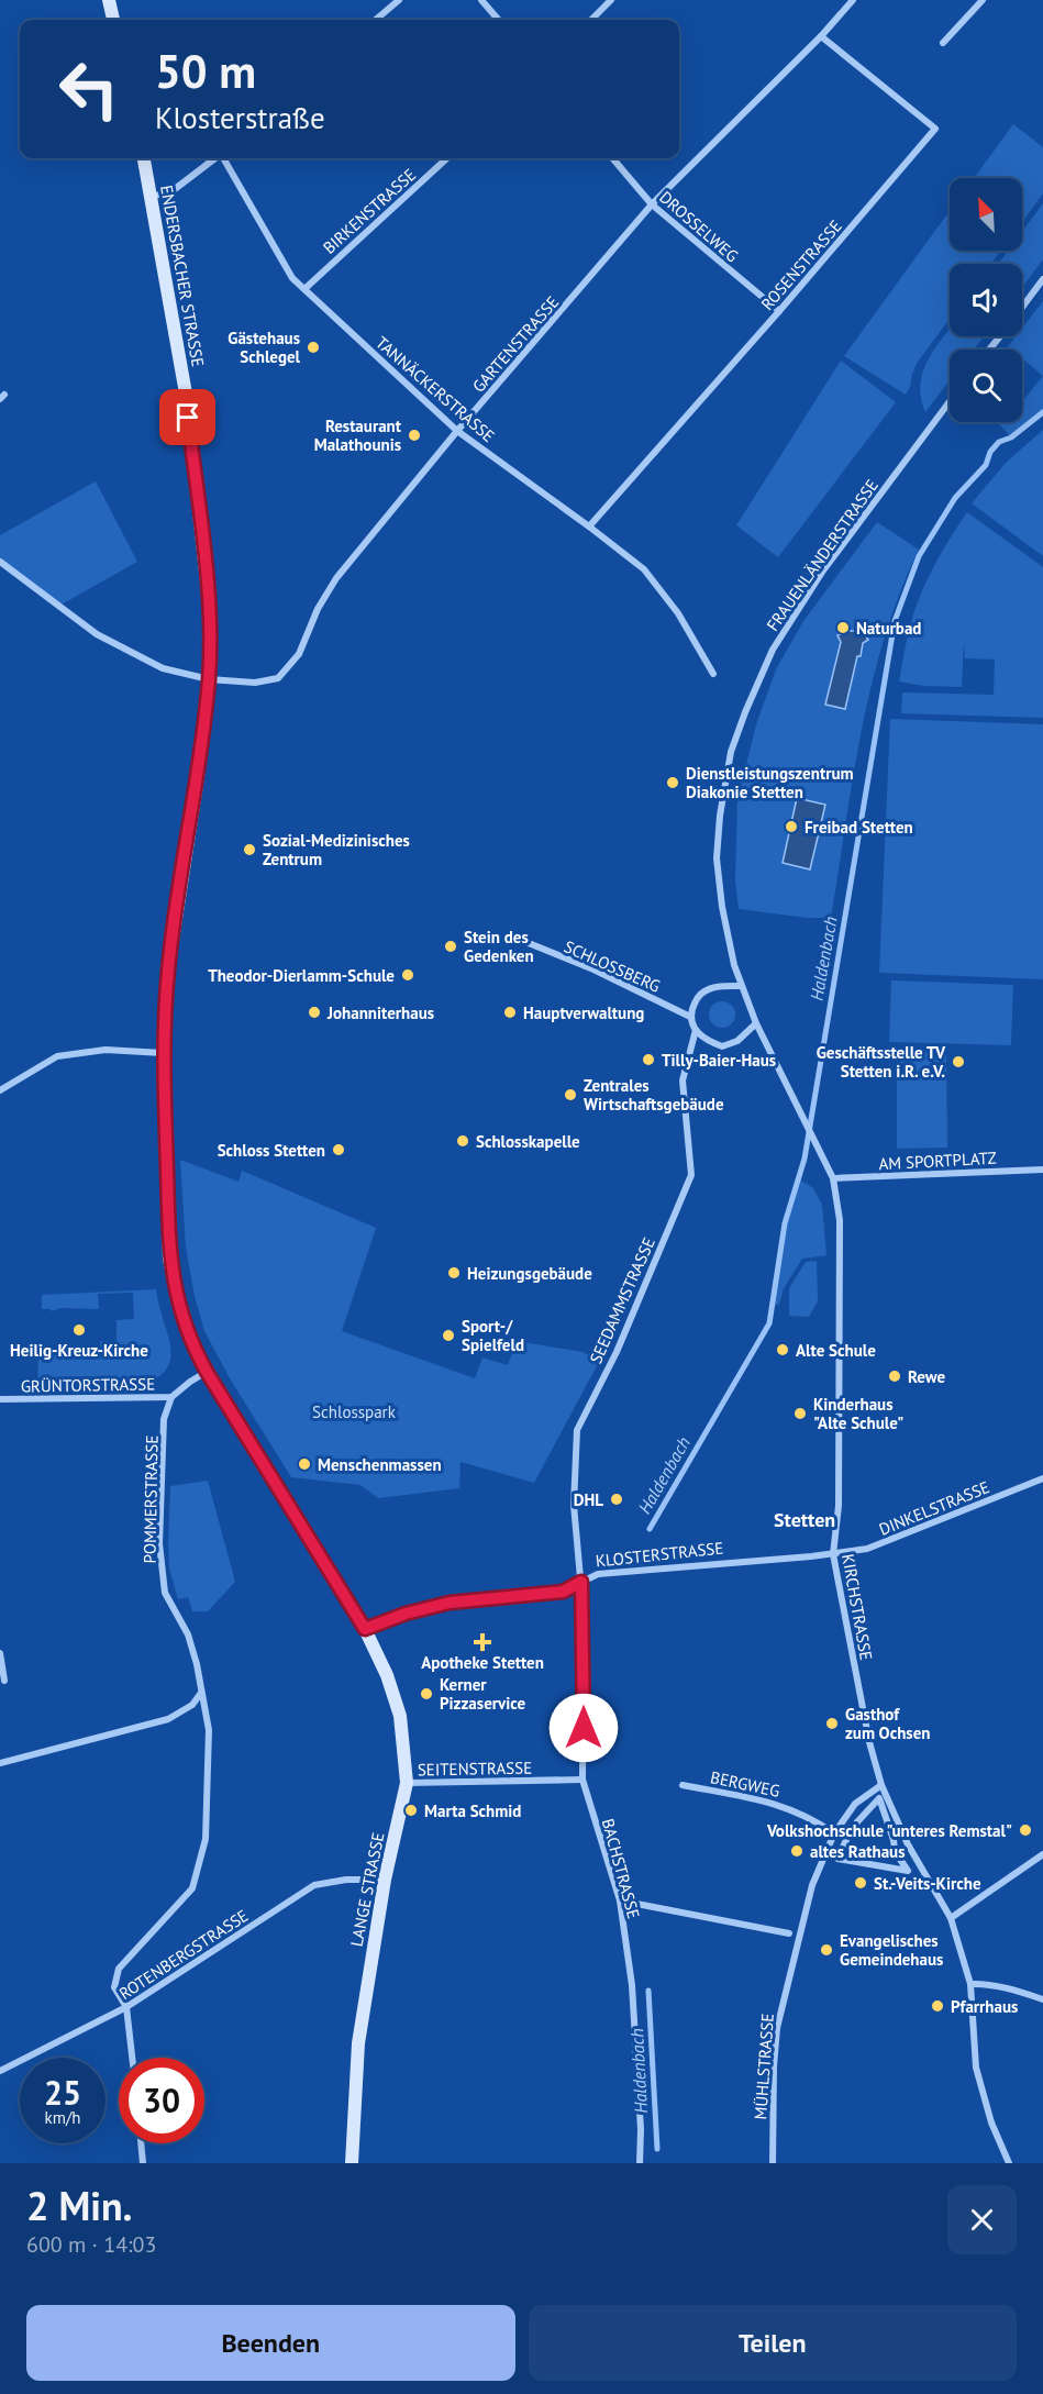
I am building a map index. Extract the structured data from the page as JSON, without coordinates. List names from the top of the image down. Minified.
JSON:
{"streets":{"main road":["ENDERSBACHER STRASSE","LANGE STRASSE"],"street":["BIRKENSTRASSE","DROSSELWEG","ROSENSTRASSE","GARTENSTRASSE","TANNÄCKERSTRASSE","FRAUENLÄNDERSTRASSE","SCHLOSSBERG","AM SPORTPLATZ","SEEDAMMSTRASSE","GRÜNTORSTRASSE","POMMERSTRASSE","DINKELSTRASSE","KLOSTERSTRASSE","KIRCHSTRASSE","SEITENSTRASSE","BERGWEG","BACHSTRASSE","ROTENBERGSTRASSE","MÜHLSTRASSE"]},"crossings":[["BIRKENSTRASSE","TANNÄCKERSTRASSE"],["DROSSELWEG","ROSENSTRASSE"],["DROSSELWEG","GARTENSTRASSE"],["ROSENSTRASSE","GARTENSTRASSE"],["ROSENSTRASSE","TANNÄCKERSTRASSE"],["ENDERSBACHER STRASSE","GARTENSTRASSE"],["ENDERSBACHER STRASSE","GRÜNTORSTRASSE"],["GARTENSTRASSE","TANNÄCKERSTRASSE"],["FRAUENLÄNDERSTRASSE","SCHLOSSBERG"],["FRAUENLÄNDERSTRASSE","SEEDAMMSTRASSE"],["FRAUENLÄNDERSTRASSE","KIRCHSTRASSE"],["SCHLOSSBERG","SEEDAMMSTRASSE"],["SCHLOSSBERG","KIRCHSTRASSE"],["AM SPORTPLATZ","KIRCHSTRASSE"],["SEEDAMMSTRASSE","KLOSTERSTRASSE"],["SEEDAMMSTRASSE","KIRCHSTRASSE"],["SEEDAMMSTRASSE","BACHSTRASSE"],["GRÜNTORSTRASSE","POMMERSTRASSE"],["POMMERSTRASSE","ROTENBERGSTRASSE"],["DINKELSTRASSE","KLOSTERSTRASSE"],["DINKELSTRASSE","KIRCHSTRASSE"],["KLOSTERSTRASSE","KIRCHSTRASSE"],["KLOSTERSTRASSE","BACHSTRASSE"],["KLOSTERSTRASSE","LANGE STRASSE"],["KIRCHSTRASSE","MÜHLSTRASSE"],["SEITENSTRASSE","BACHSTRASSE"],["SEITENSTRASSE","LANGE STRASSE"],["BERGWEG","MÜHLSTRASSE"],["LANGE STRASSE","ROTENBERGSTRASSE"]],"districts":["Stetten"],"water":["Haldenbach"],"parks":["Schlosspark"],"places":{"other":["Gästehaus Schlegel","Restaurant Malathounis","Naturbad","Dienstleistungszentrum Diakonie Stetten","Freibad Stetten","Sozial-Medizinisches Zentrum","Stein des Gedenken","Theodor-Dierlamm-Schule","Johanniterhaus","Hauptverwaltung","Tilly-Baier-Haus","Geschäftsstelle TV Stetten i.R. e.V.","Zentrales Wirtschaftsgebäude","Schlosskapelle","Schloss Stetten","Heizungsgebäude","Heilig-Kreuz-Kirche","Sport-/ Spielfeld","Alte Schule","Rewe","Kinderhaus \"Alte Schule\"","Menschenmassen","DHL","Kerner Pizzaservice","Gasthof zum Ochsen","Marta Schmid","Volkshochschule \"unteres Remstal\"","altes Rathaus","St.-Veits-Kirche","Evangelisches Gemeindehaus","Pfarrhaus"],"health":["Apotheke Stetten"]},"north":"top left","page":{"turn":["50 m","Klosterstraße"],"speed":"25 km/h","limit":"30","heading":["2 Min.","600 m · 14:03"],"buttons":["Beenden","Teilen"]}}
